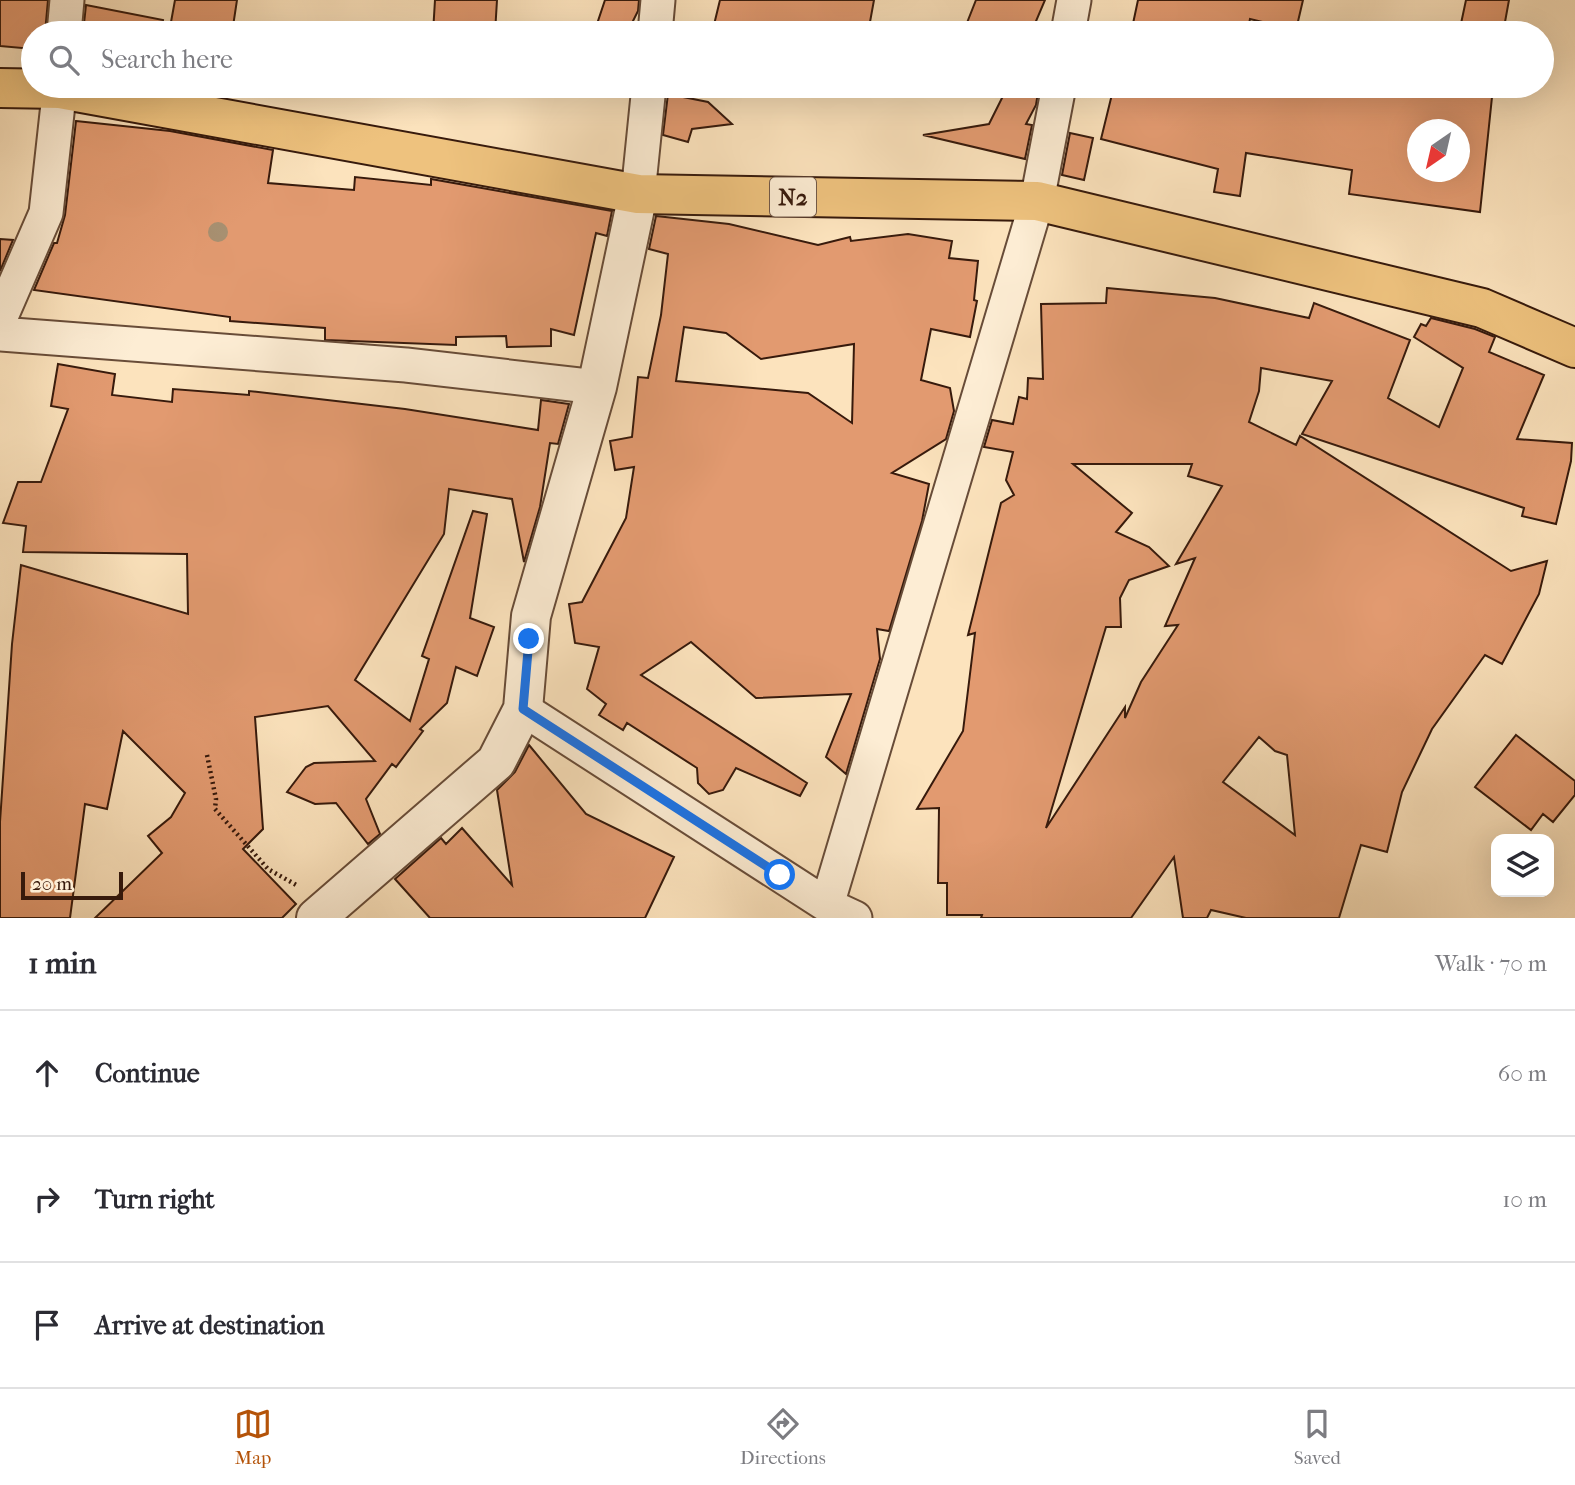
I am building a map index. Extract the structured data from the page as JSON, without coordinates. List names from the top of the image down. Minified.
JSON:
{"streets":{"highway":["N2"]},"scale_bar":"20 m","north":"bottom left","page":{"search":"Search here","scale":"20 m","heading":["1 min","Walk · 70 m"],"list":[["Continue","60 m"],["Turn right","10 m"],"Arrive at destination"],"nav":["Map","Directions","Saved"]}}
